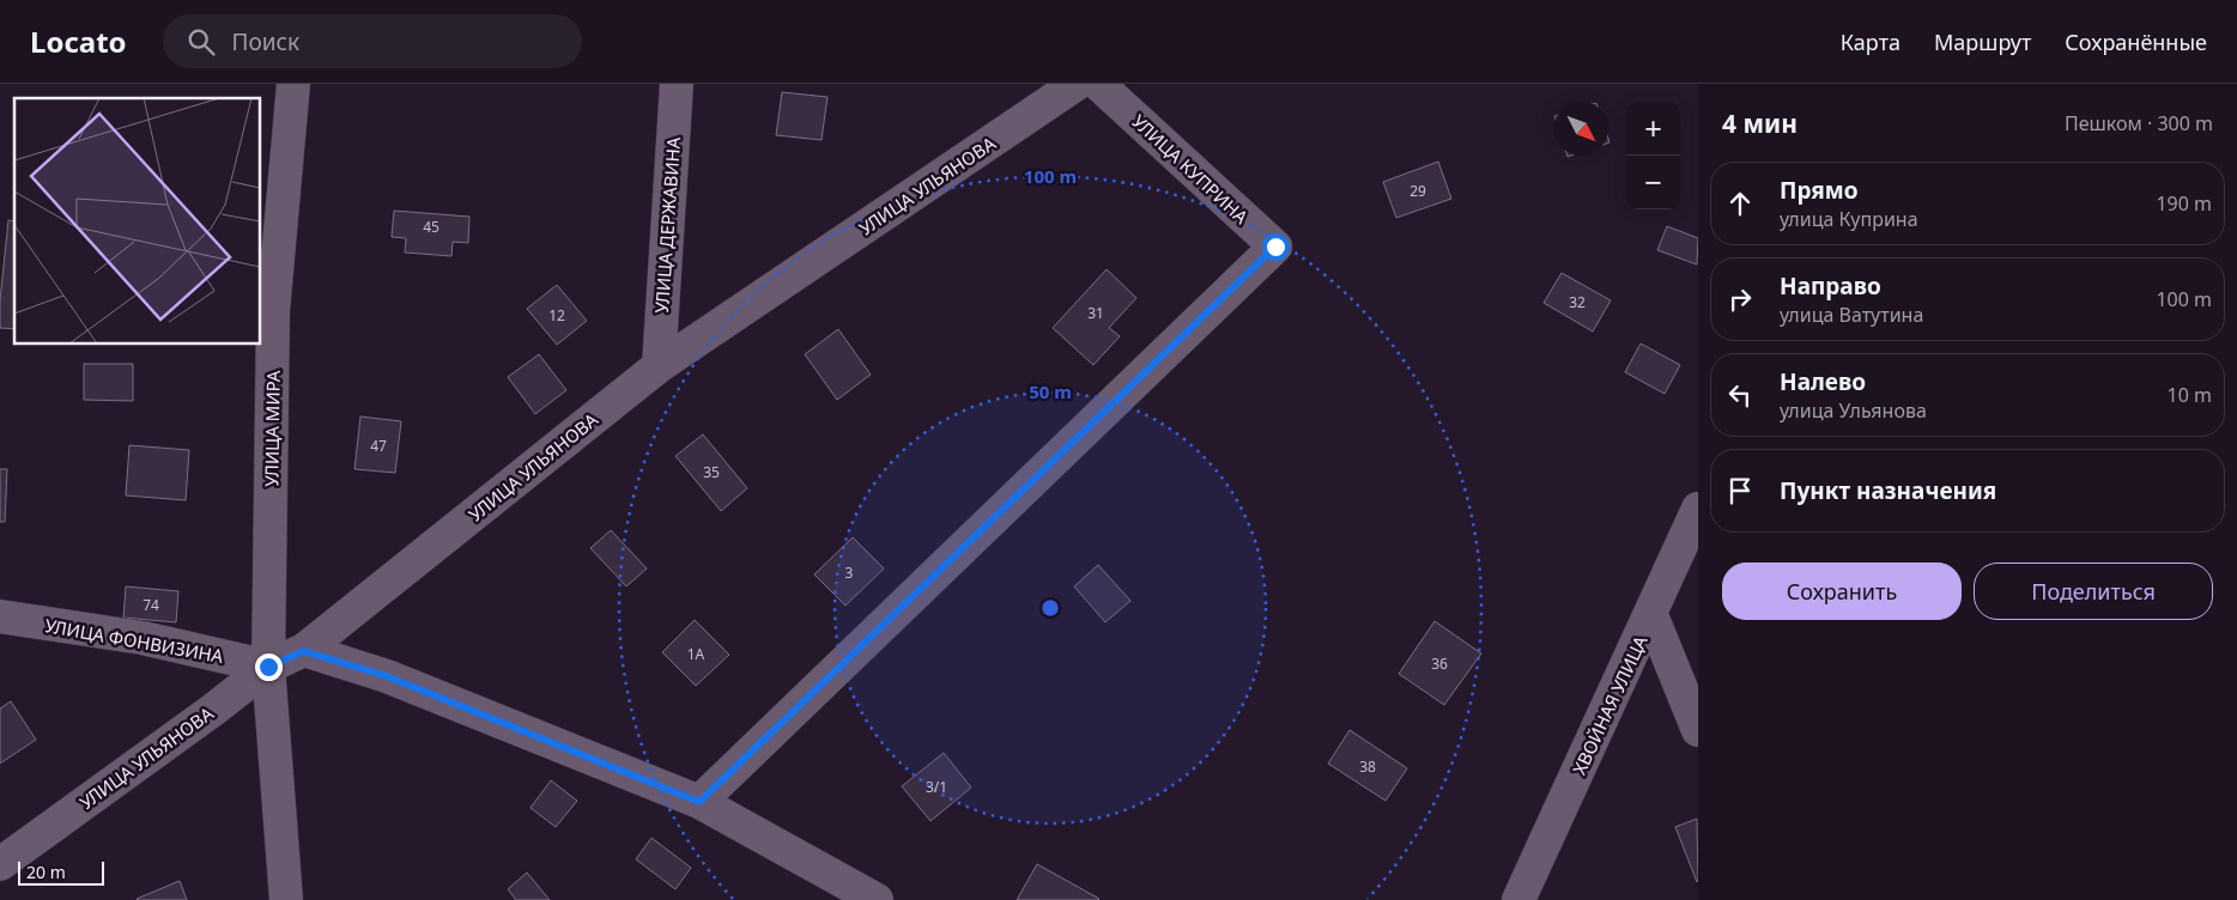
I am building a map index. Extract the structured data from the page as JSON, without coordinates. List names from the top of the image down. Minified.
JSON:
{"streets":{"street":["УЛИЦА КУПРИНА","УЛИЦА УЛЬЯНОВА","УЛИЦА ДЕРЖАВИНА","УЛИЦА МИРА","УЛИЦА ФОНВИЗИНА","ХВОЙНАЯ УЛИЦА"]},"crossings":[["УЛИЦА УЛЬЯНОВА","УЛИЦА ДЕРЖАВИНА"],["УЛИЦА УЛЬЯНОВА","УЛИЦА МИРА"],["УЛИЦА УЛЬЯНОВА","УЛИЦА ФОНВИЗИНА"],["УЛИЦА МИРА","УЛИЦА ФОНВИЗИНА"]],"house_numbers":["29","45","32","31","12","47","35","3","74","1А","36","38","3/1"],"scale_bar":"20 m","north":"bottom right","page":{"header":"Locato","search":"Поиск","nav":["Карта","Маршрут","Сохранённые"],"heading":["4 мин","Пешком · 300 m"],"map_buttons":["+","−"],"list":[["Прямо","улица Куприна","190 m"],["Направо","улица Ватутина","100 m"],["Налево","улица Ульянова","10 m"],"Пункт назначения"],"buttons":["Сохранить","Поделиться"],"scale":"20 m"},"rings":["100 m","50 m"]}
